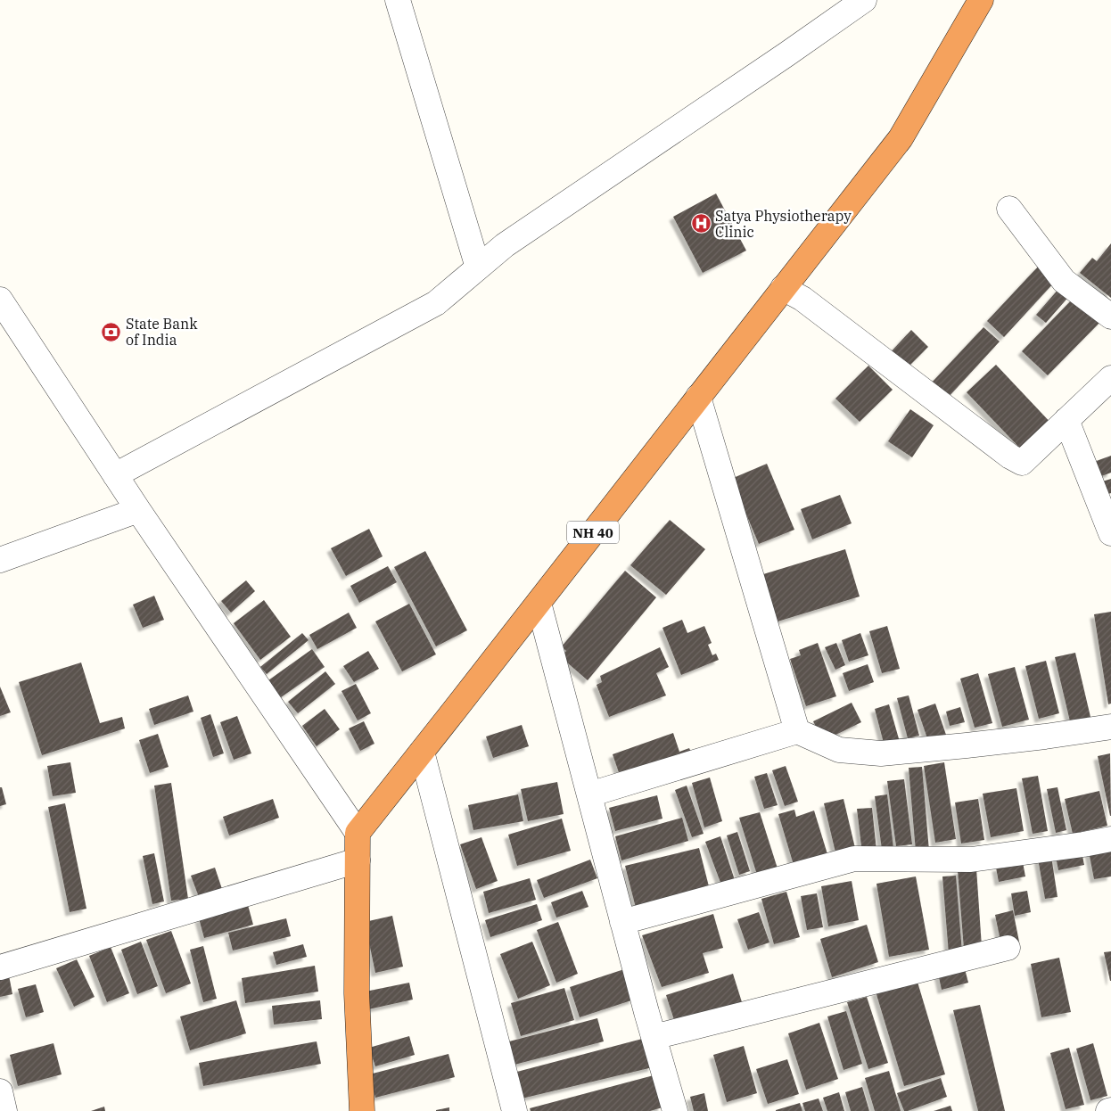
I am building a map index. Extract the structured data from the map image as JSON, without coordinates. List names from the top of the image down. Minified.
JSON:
{"streets":{"highway":["NH 40"]},"places":{"hospital":["Satya Physiotherapy Clinic"],"bank":["State Bank of India"]}}
